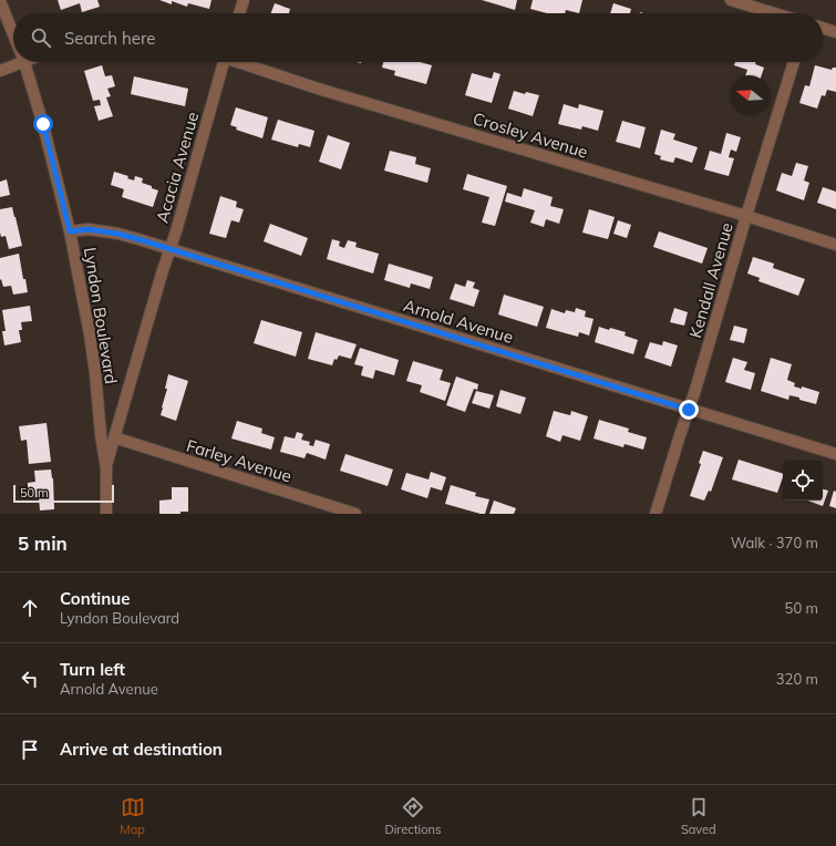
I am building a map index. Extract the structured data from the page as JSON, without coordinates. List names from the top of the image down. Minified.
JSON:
{"streets":{"street":["Crosley Avenue","Acacia Avenue","Kendall Avenue","Lyndon Boulevard","Arnold Avenue","Farley Avenue"]},"crossings":[["Crosley Avenue","Kendall Avenue"],["Acacia Avenue","Lyndon Boulevard"],["Acacia Avenue","Arnold Avenue"],["Acacia Avenue","Farley Avenue"],["Kendall Avenue","Arnold Avenue"],["Lyndon Boulevard","Arnold Avenue"]],"scale_bar":"50 m","north":"left","page":{"search":"Search here","scale":"50 m","heading":["5 min","Walk · 370 m"],"list":[["Continue","Lyndon Boulevard","50 m"],["Turn left","Arnold Avenue","320 m"],"Arrive at destination"],"nav":["Map","Directions","Saved"]}}
